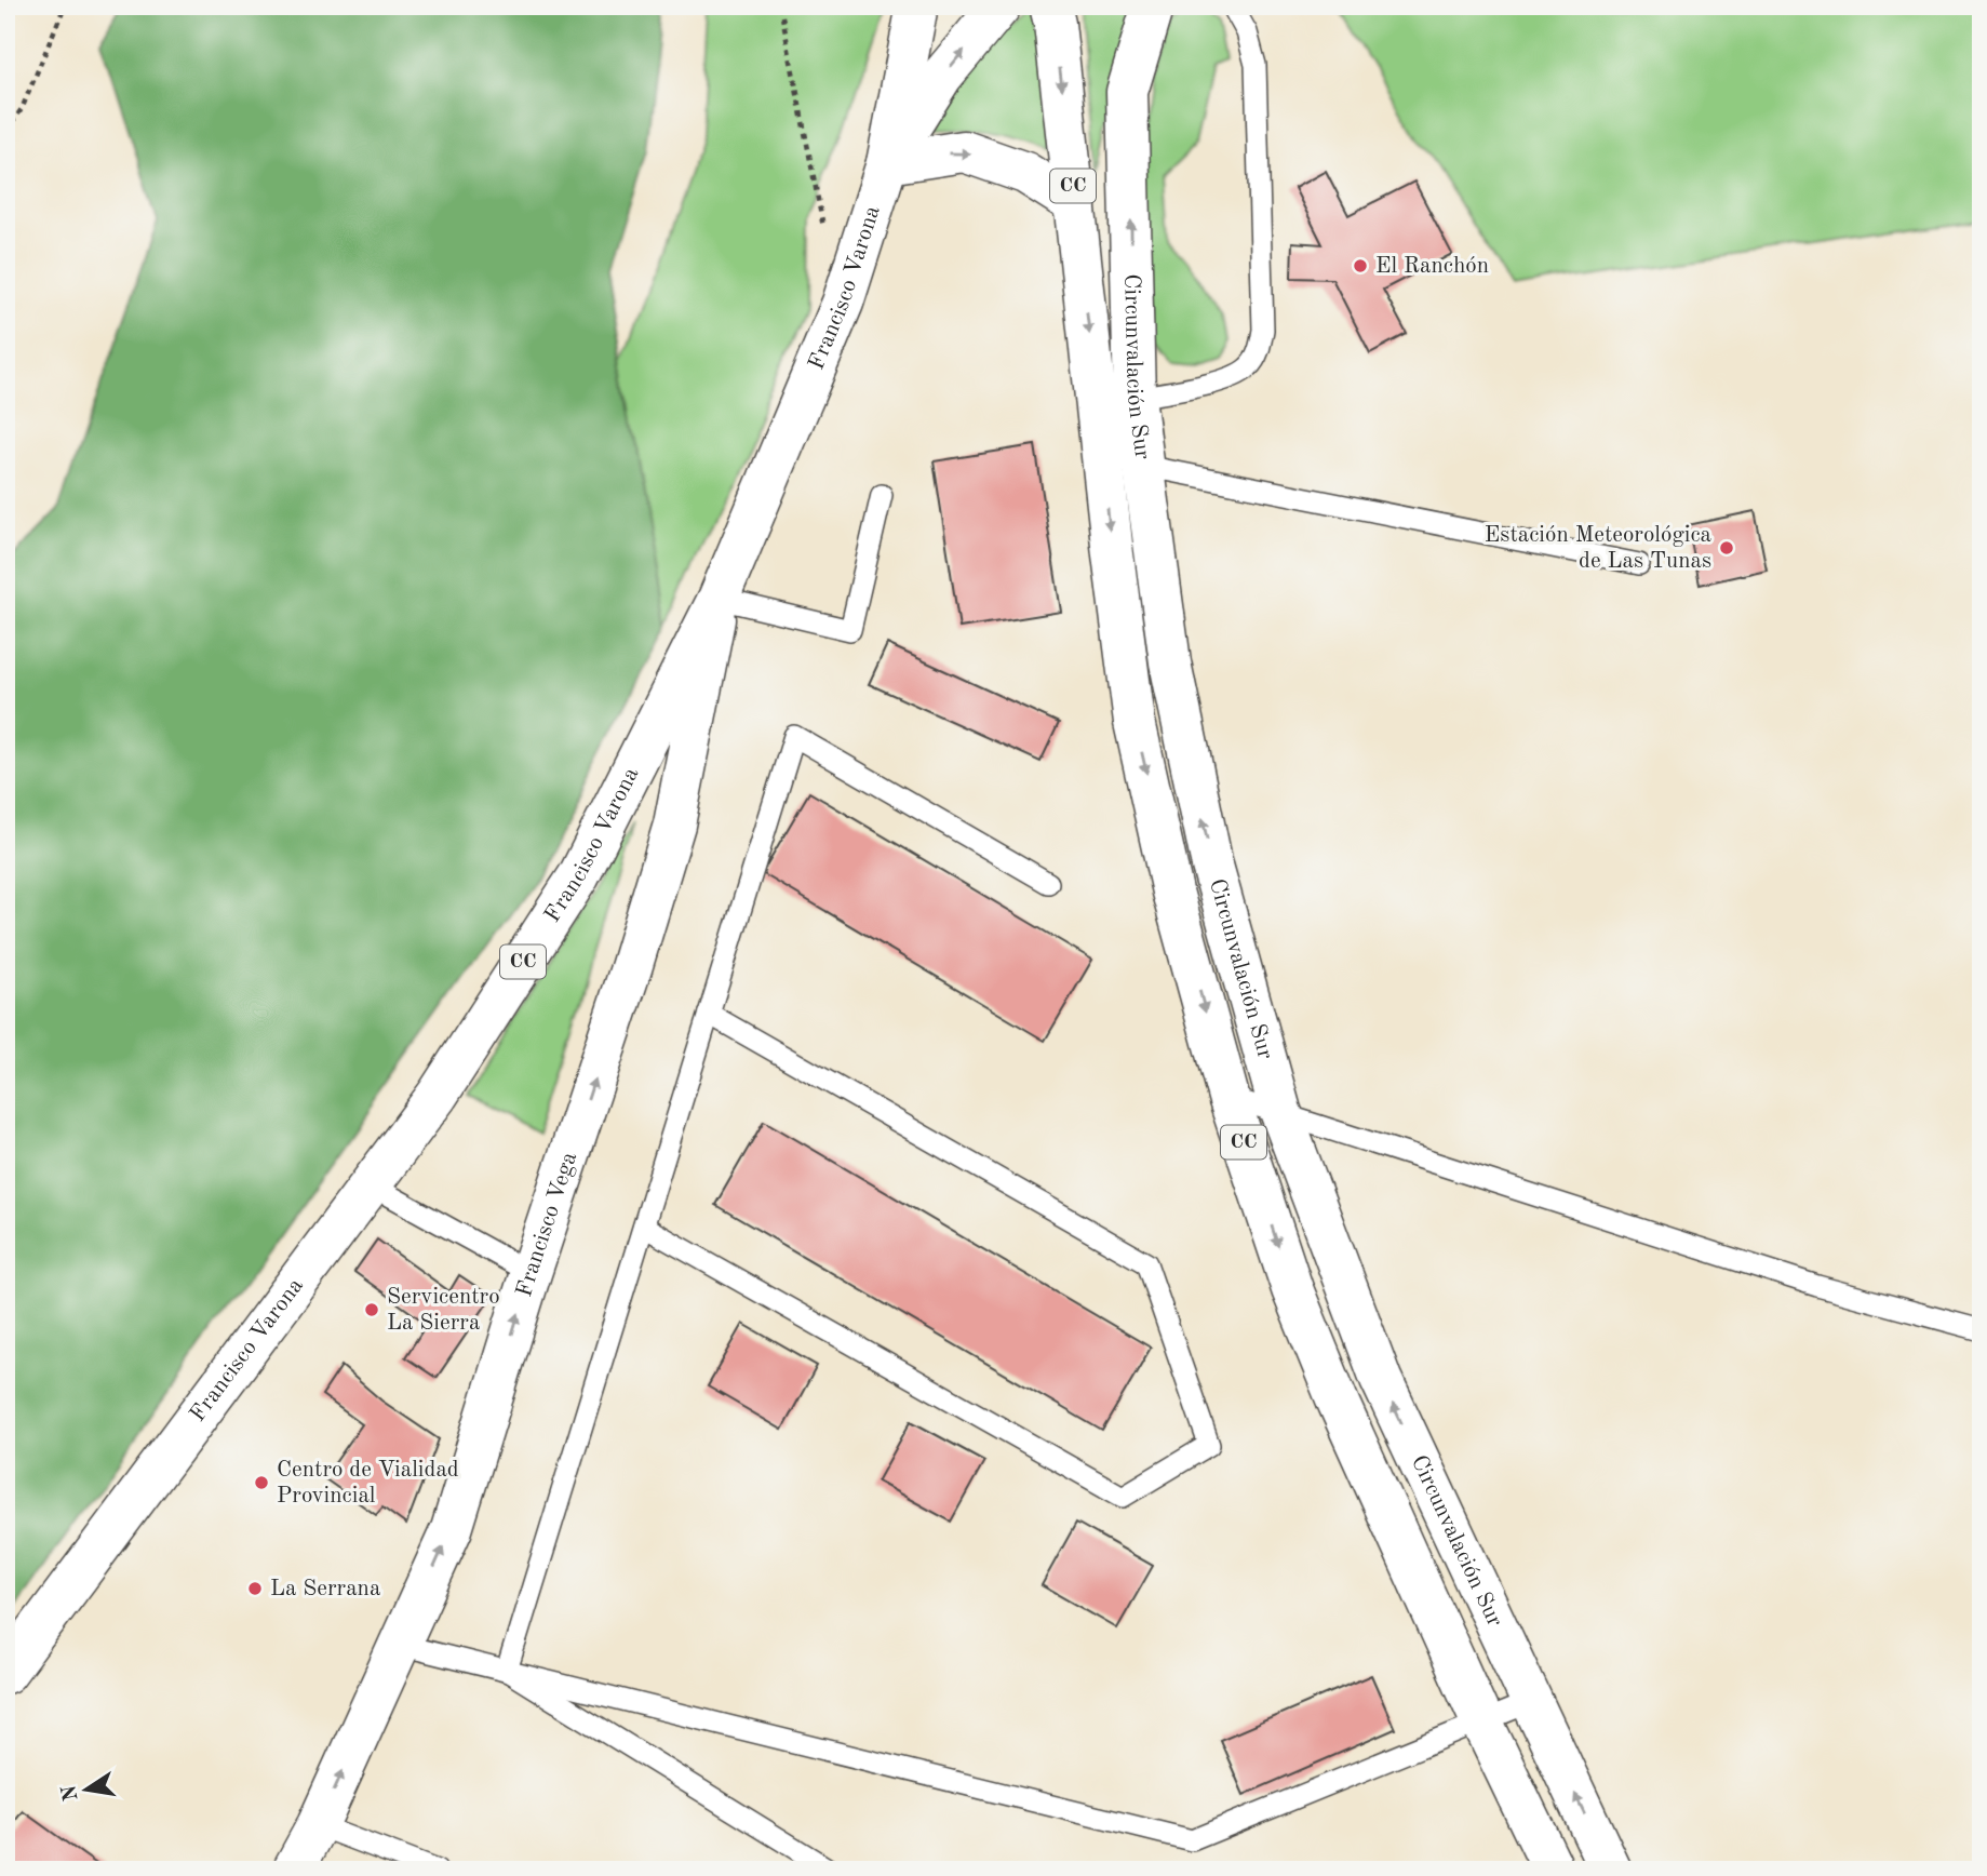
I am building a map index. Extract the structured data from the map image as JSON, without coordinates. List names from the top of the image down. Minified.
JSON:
{"streets":{"main road":["CC","Francisco Varona","Circunvalación Sur","Francisco Vega"]},"crossings":[["CC","Francisco Varona"],["Francisco Varona","Francisco Vega"]],"one_way":["Francisco Vega"],"places":["El Ranchón","Estación Meteorológica de Las Tunas","Servicentro La Sierra","Centro de Vialidad Provincial","La Serrana"],"north":"left"}
